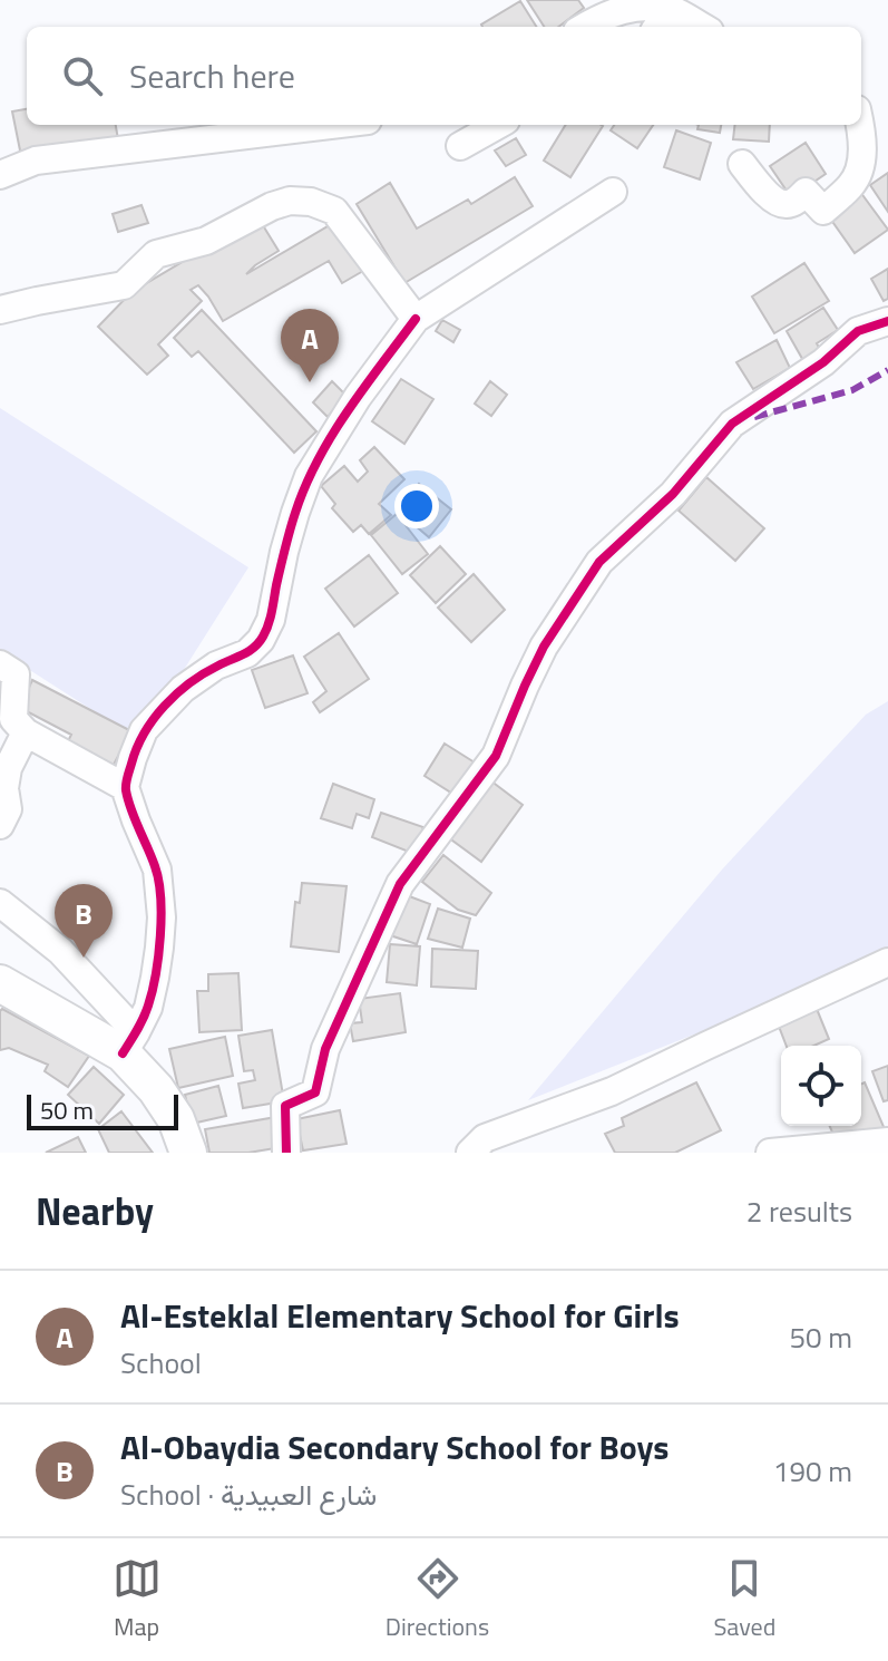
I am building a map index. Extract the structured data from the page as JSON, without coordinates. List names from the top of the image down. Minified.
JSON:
{"scale_bar":"50 m","page":{"search":"Search here","pins":["A","B"],"scale":"50 m","heading":["Nearby","2 results"],"list":[{"mark":"A","name":"Al-Esteklal Elementary School for Girls","note":"School","value":"50 m"},{"mark":"B","name":"Al-Obaydia Secondary School for Boys","note":"School · شارع العبيدية","value":"190 m"}],"nav":["Map","Directions","Saved"]}}
